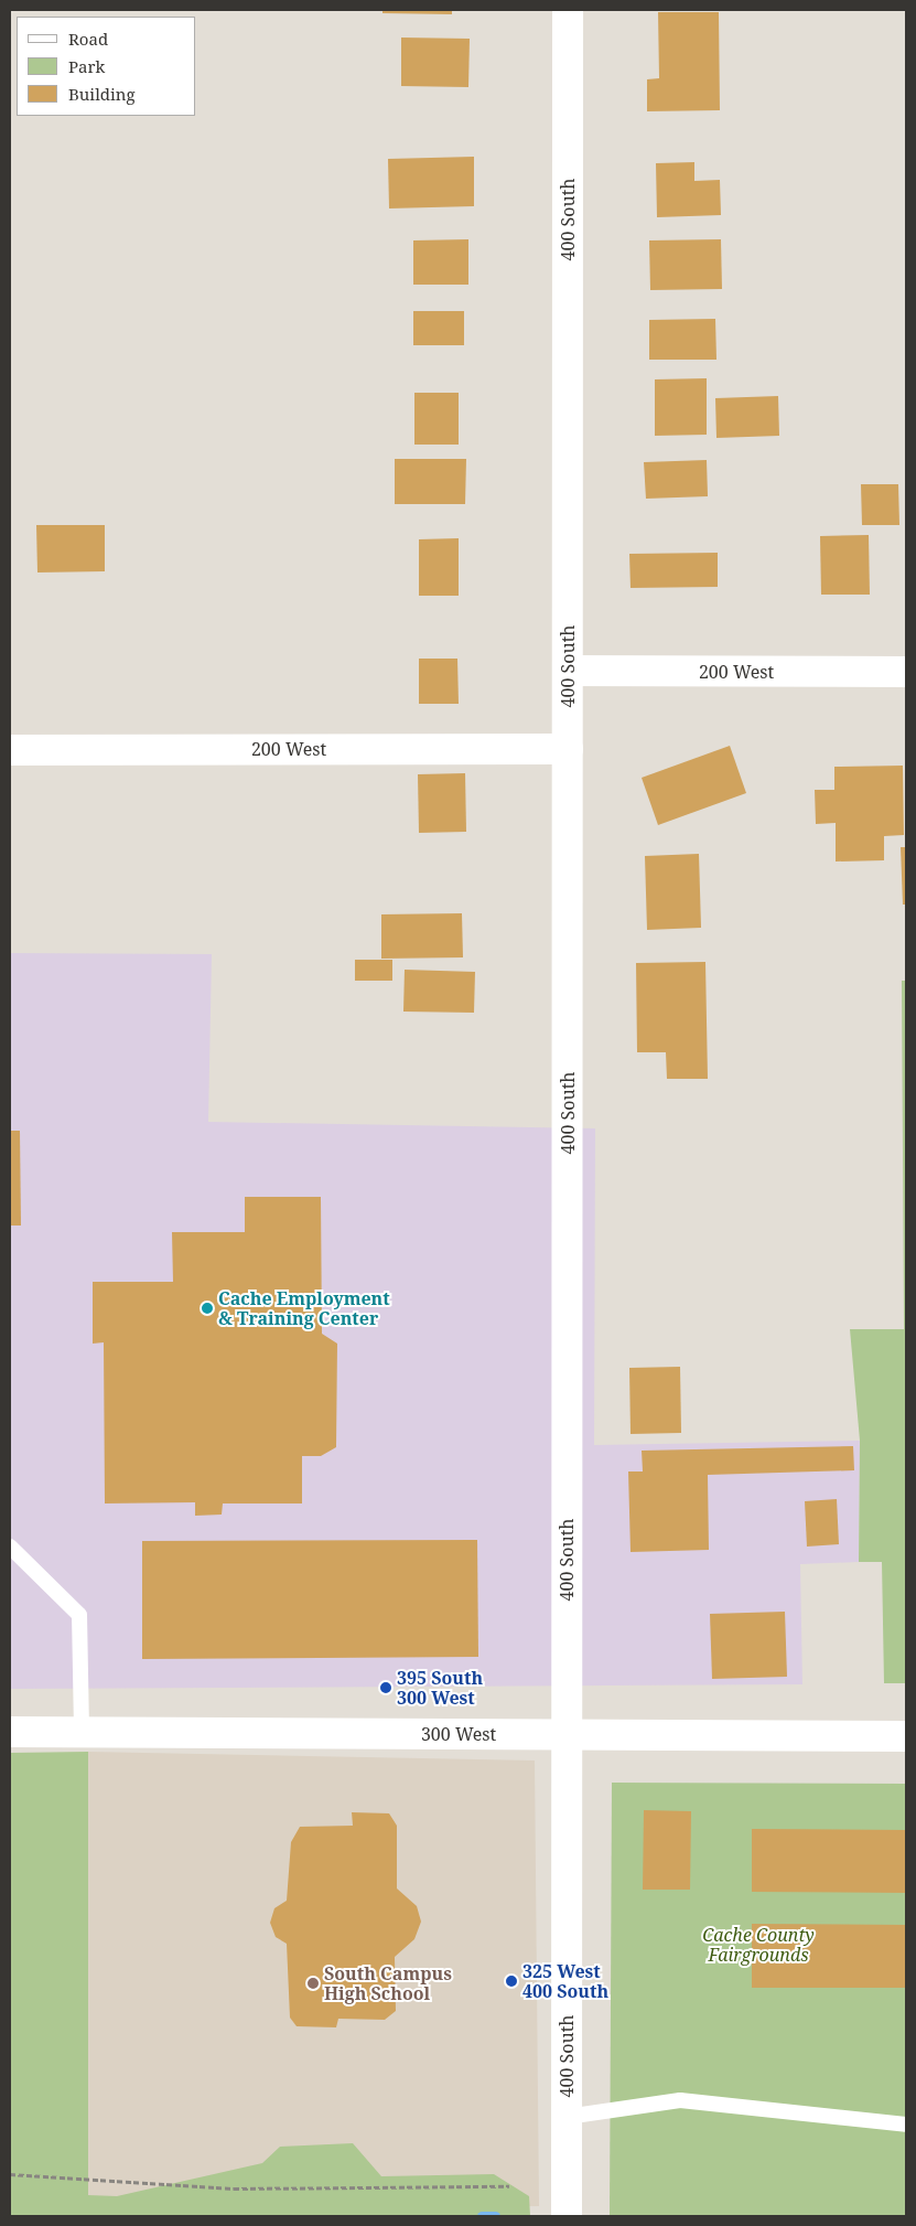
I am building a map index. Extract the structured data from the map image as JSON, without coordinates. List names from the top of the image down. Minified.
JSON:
{"streets":{"street":["400 South","200 West","300 West"]},"crossings":[["400 South","200 West"],["400 South","300 West"]],"parks":["Cache County Fairgrounds"],"places":["Cache Employment & Training Center","395 South 300 West","325 West 400 South","South Campus High School"],"legend":["Road","Park","Building"]}
